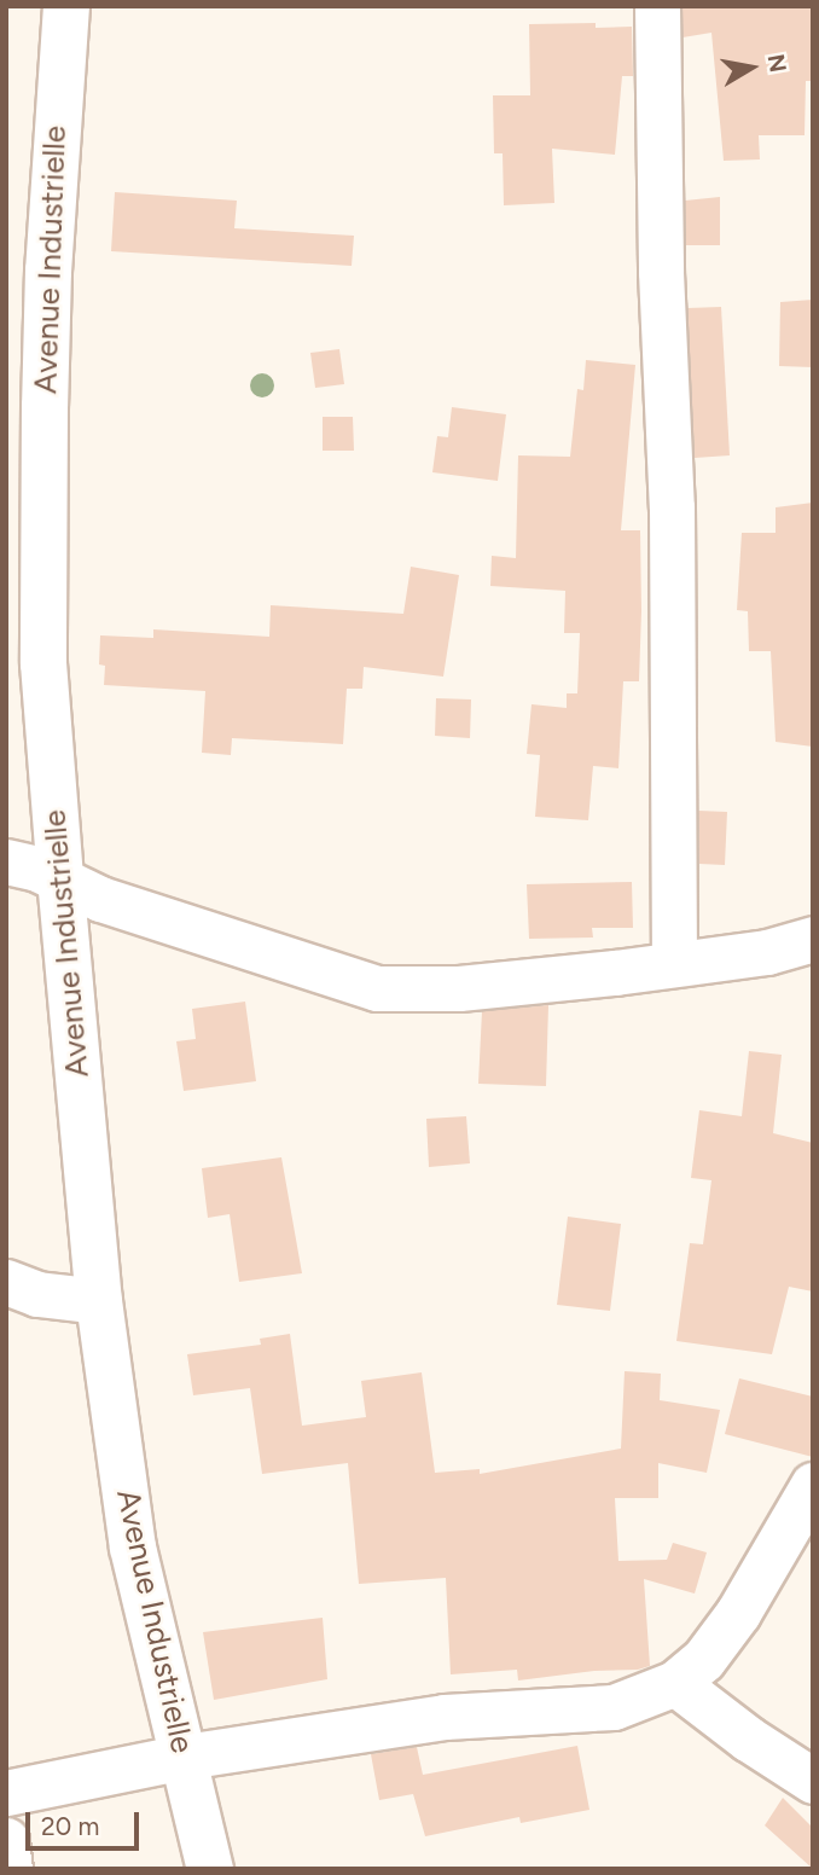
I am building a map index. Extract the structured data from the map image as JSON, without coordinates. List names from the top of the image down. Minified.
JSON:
{"streets":{"street":["Avenue Industrielle"]},"scale_bar":"20 m","north":"right"}
